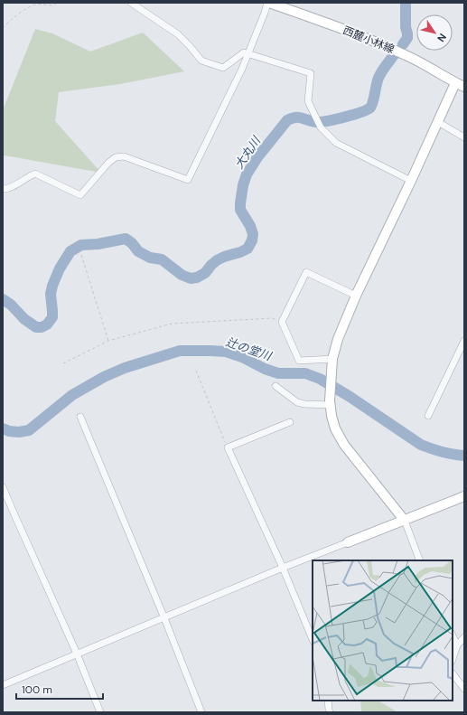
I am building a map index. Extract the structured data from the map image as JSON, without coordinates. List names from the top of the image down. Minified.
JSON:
{"streets":{"street":["西麓小林線"]},"water":["大丸川","辻の堂川"],"scale_bar":"100 m","north":"bottom right"}
